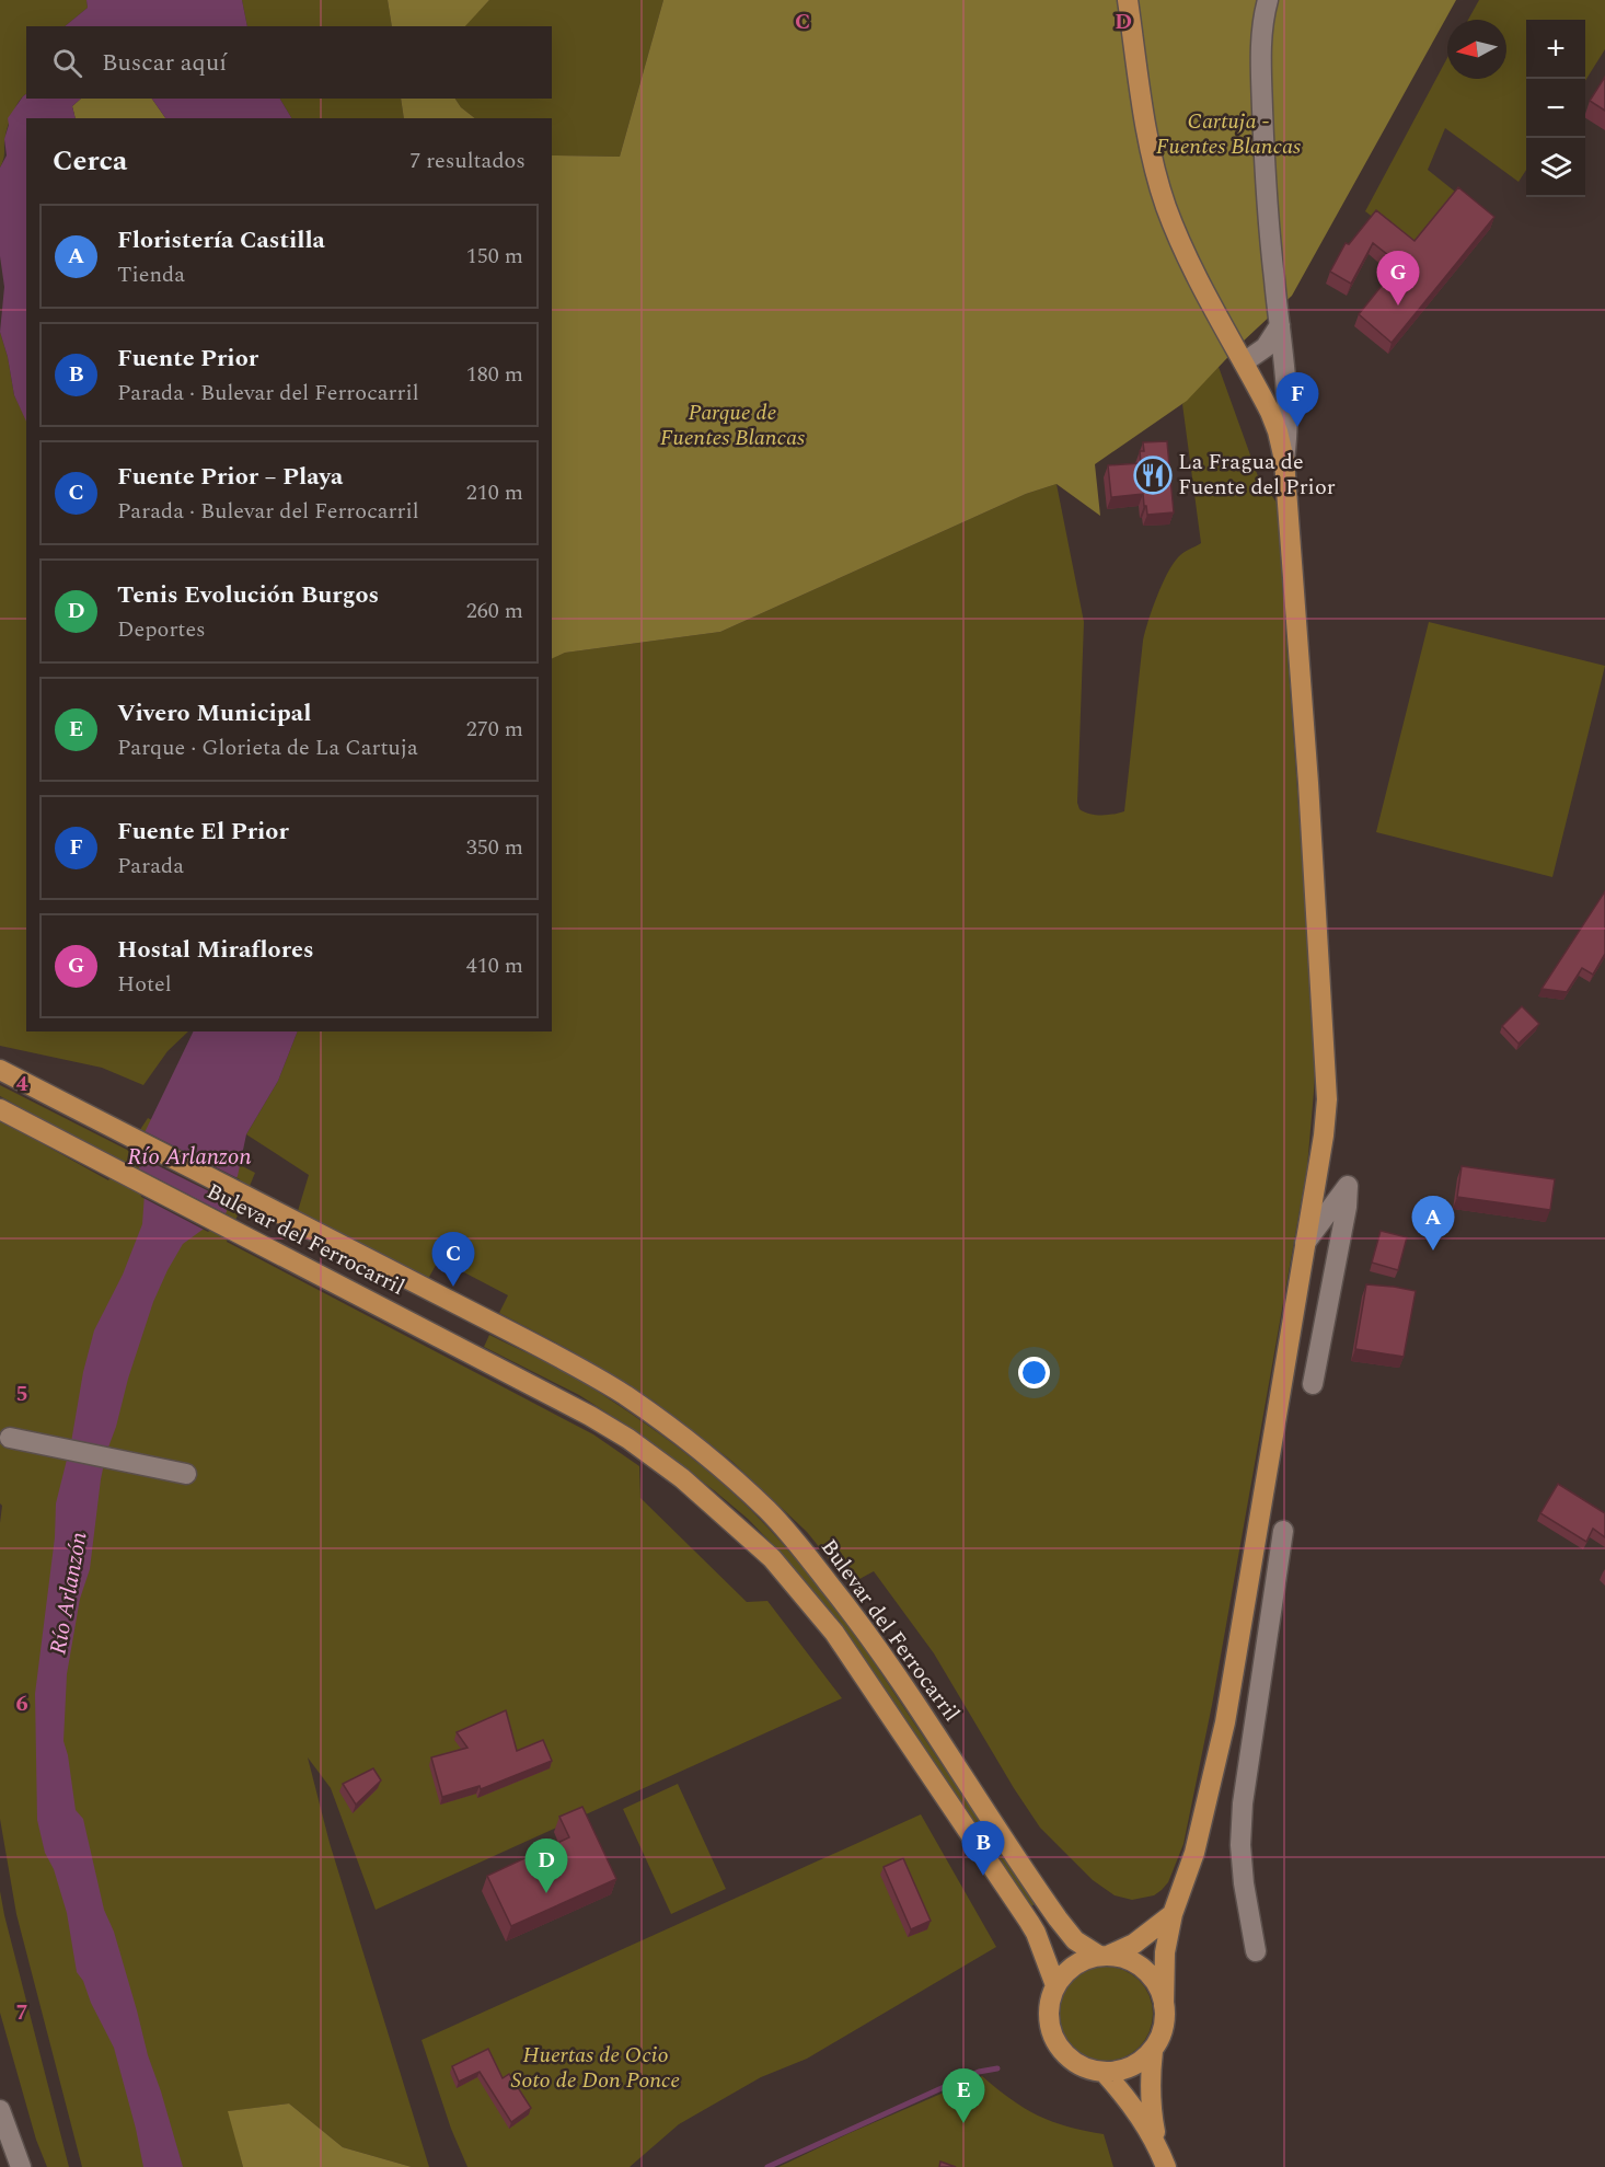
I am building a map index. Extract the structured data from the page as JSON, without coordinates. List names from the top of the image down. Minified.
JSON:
{"streets":{"main road":["Bulevar del Ferrocarril"]},"water":["Río Arlanzon","Río Arlanzón"],"parks":["Cartuja - Fuentes Blancas","Parque de Fuentes Blancas","Huertas de Ocio Soto de Don Ponce"],"places":{"restaurant":["La Fragua de Fuente del Prior"]},"north":"left","page":{"map_buttons":["+","−"],"search":"Buscar aquí","heading":["Cerca","7 resultados"],"list":[{"mark":"A","name":"Floristería Castilla","note":"Tienda","value":"150 m"},{"mark":"B","name":"Fuente Prior","note":"Parada · Bulevar del Ferrocarril","value":"180 m"},{"mark":"C","name":"Fuente Prior – Playa","note":"Parada · Bulevar del Ferrocarril","value":"210 m"},{"mark":"D","name":"Tenis Evolución Burgos","note":"Deportes","value":"260 m"},{"mark":"E","name":"Vivero Municipal","note":"Parque · Glorieta de La Cartuja","value":"270 m"},{"mark":"F","name":"Fuente El Prior","note":"Parada","value":"350 m"},{"mark":"G","name":"Hostal Miraflores","note":"Hotel","value":"410 m"}],"pins":["G","F","A","C","B","D","E"]},"grid":{"columns":["C","D"],"rows":["4","5","6","7"]}}
